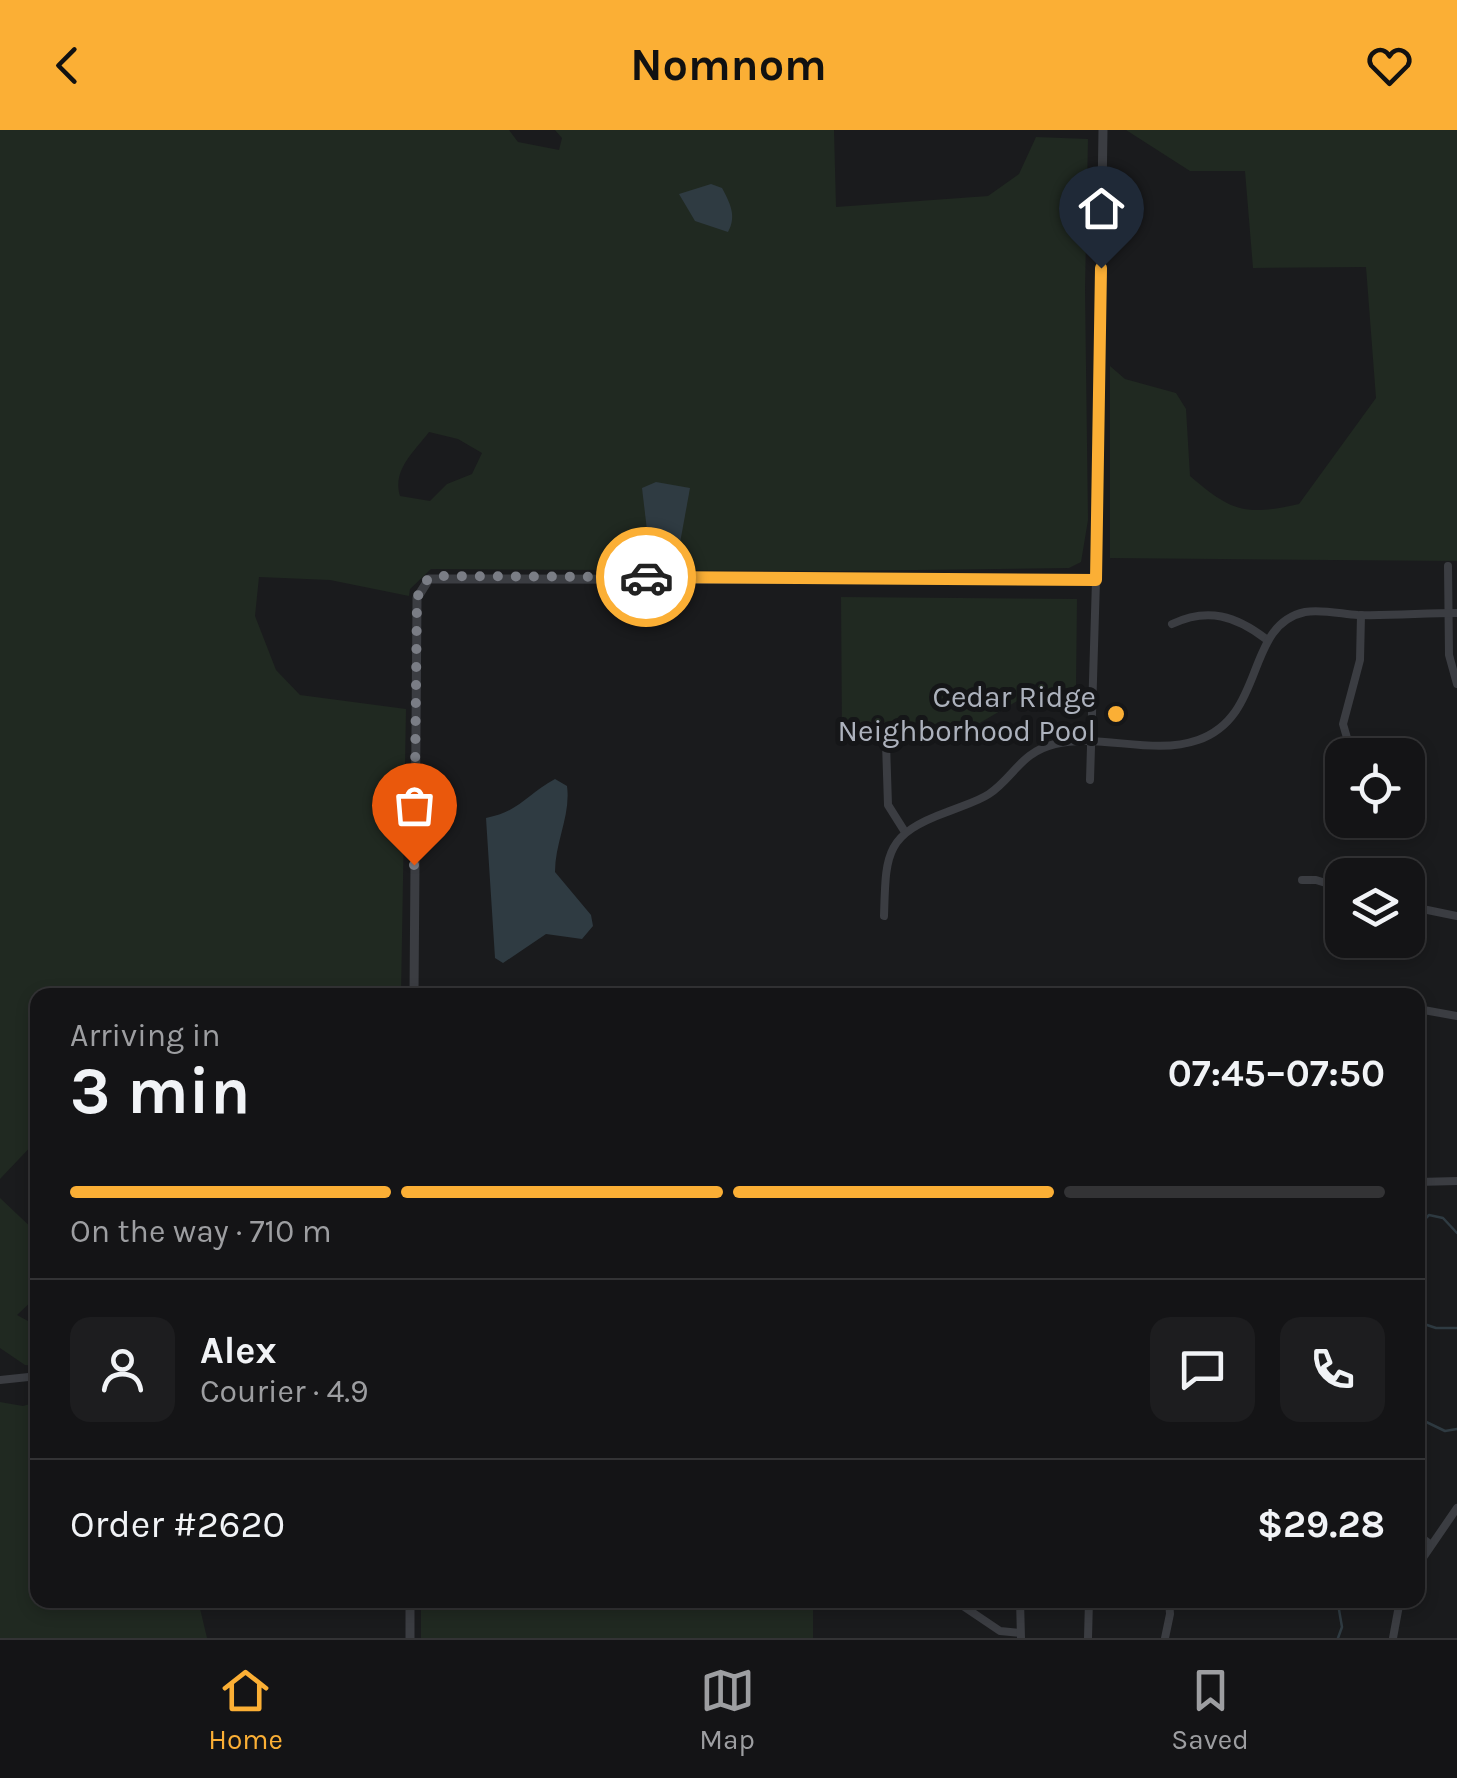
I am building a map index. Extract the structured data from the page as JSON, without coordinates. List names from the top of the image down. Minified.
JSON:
{"places":["Cedar Ridge Neighborhood Pool"],"page":{"header":"Nomnom","heading":["3 min","Arriving in","07:45–07:50"],"panel":["Alex","Courier · 4.9","Order #2620","$29.28"],"bar":"On the way · 710 m","tabs":["Home","Map","Saved"]}}
